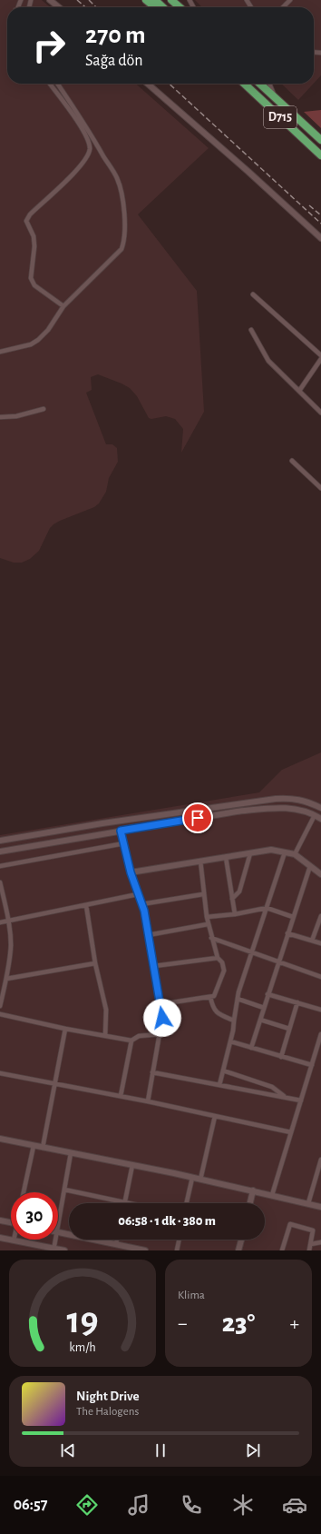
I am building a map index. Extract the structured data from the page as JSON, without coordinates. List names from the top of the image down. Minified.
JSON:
{"streets":{"highway":["D715"]},"page":{"turn":["270 m","Sağa dön"],"limit":"30","trip":"06:58 · 1 dk · 380 m","tile":"Klima","heat":["−","23°","+"],"song":["Night Drive","The Halogens"],"tabs":"06:57","gauge":["19","km/h"]}}
